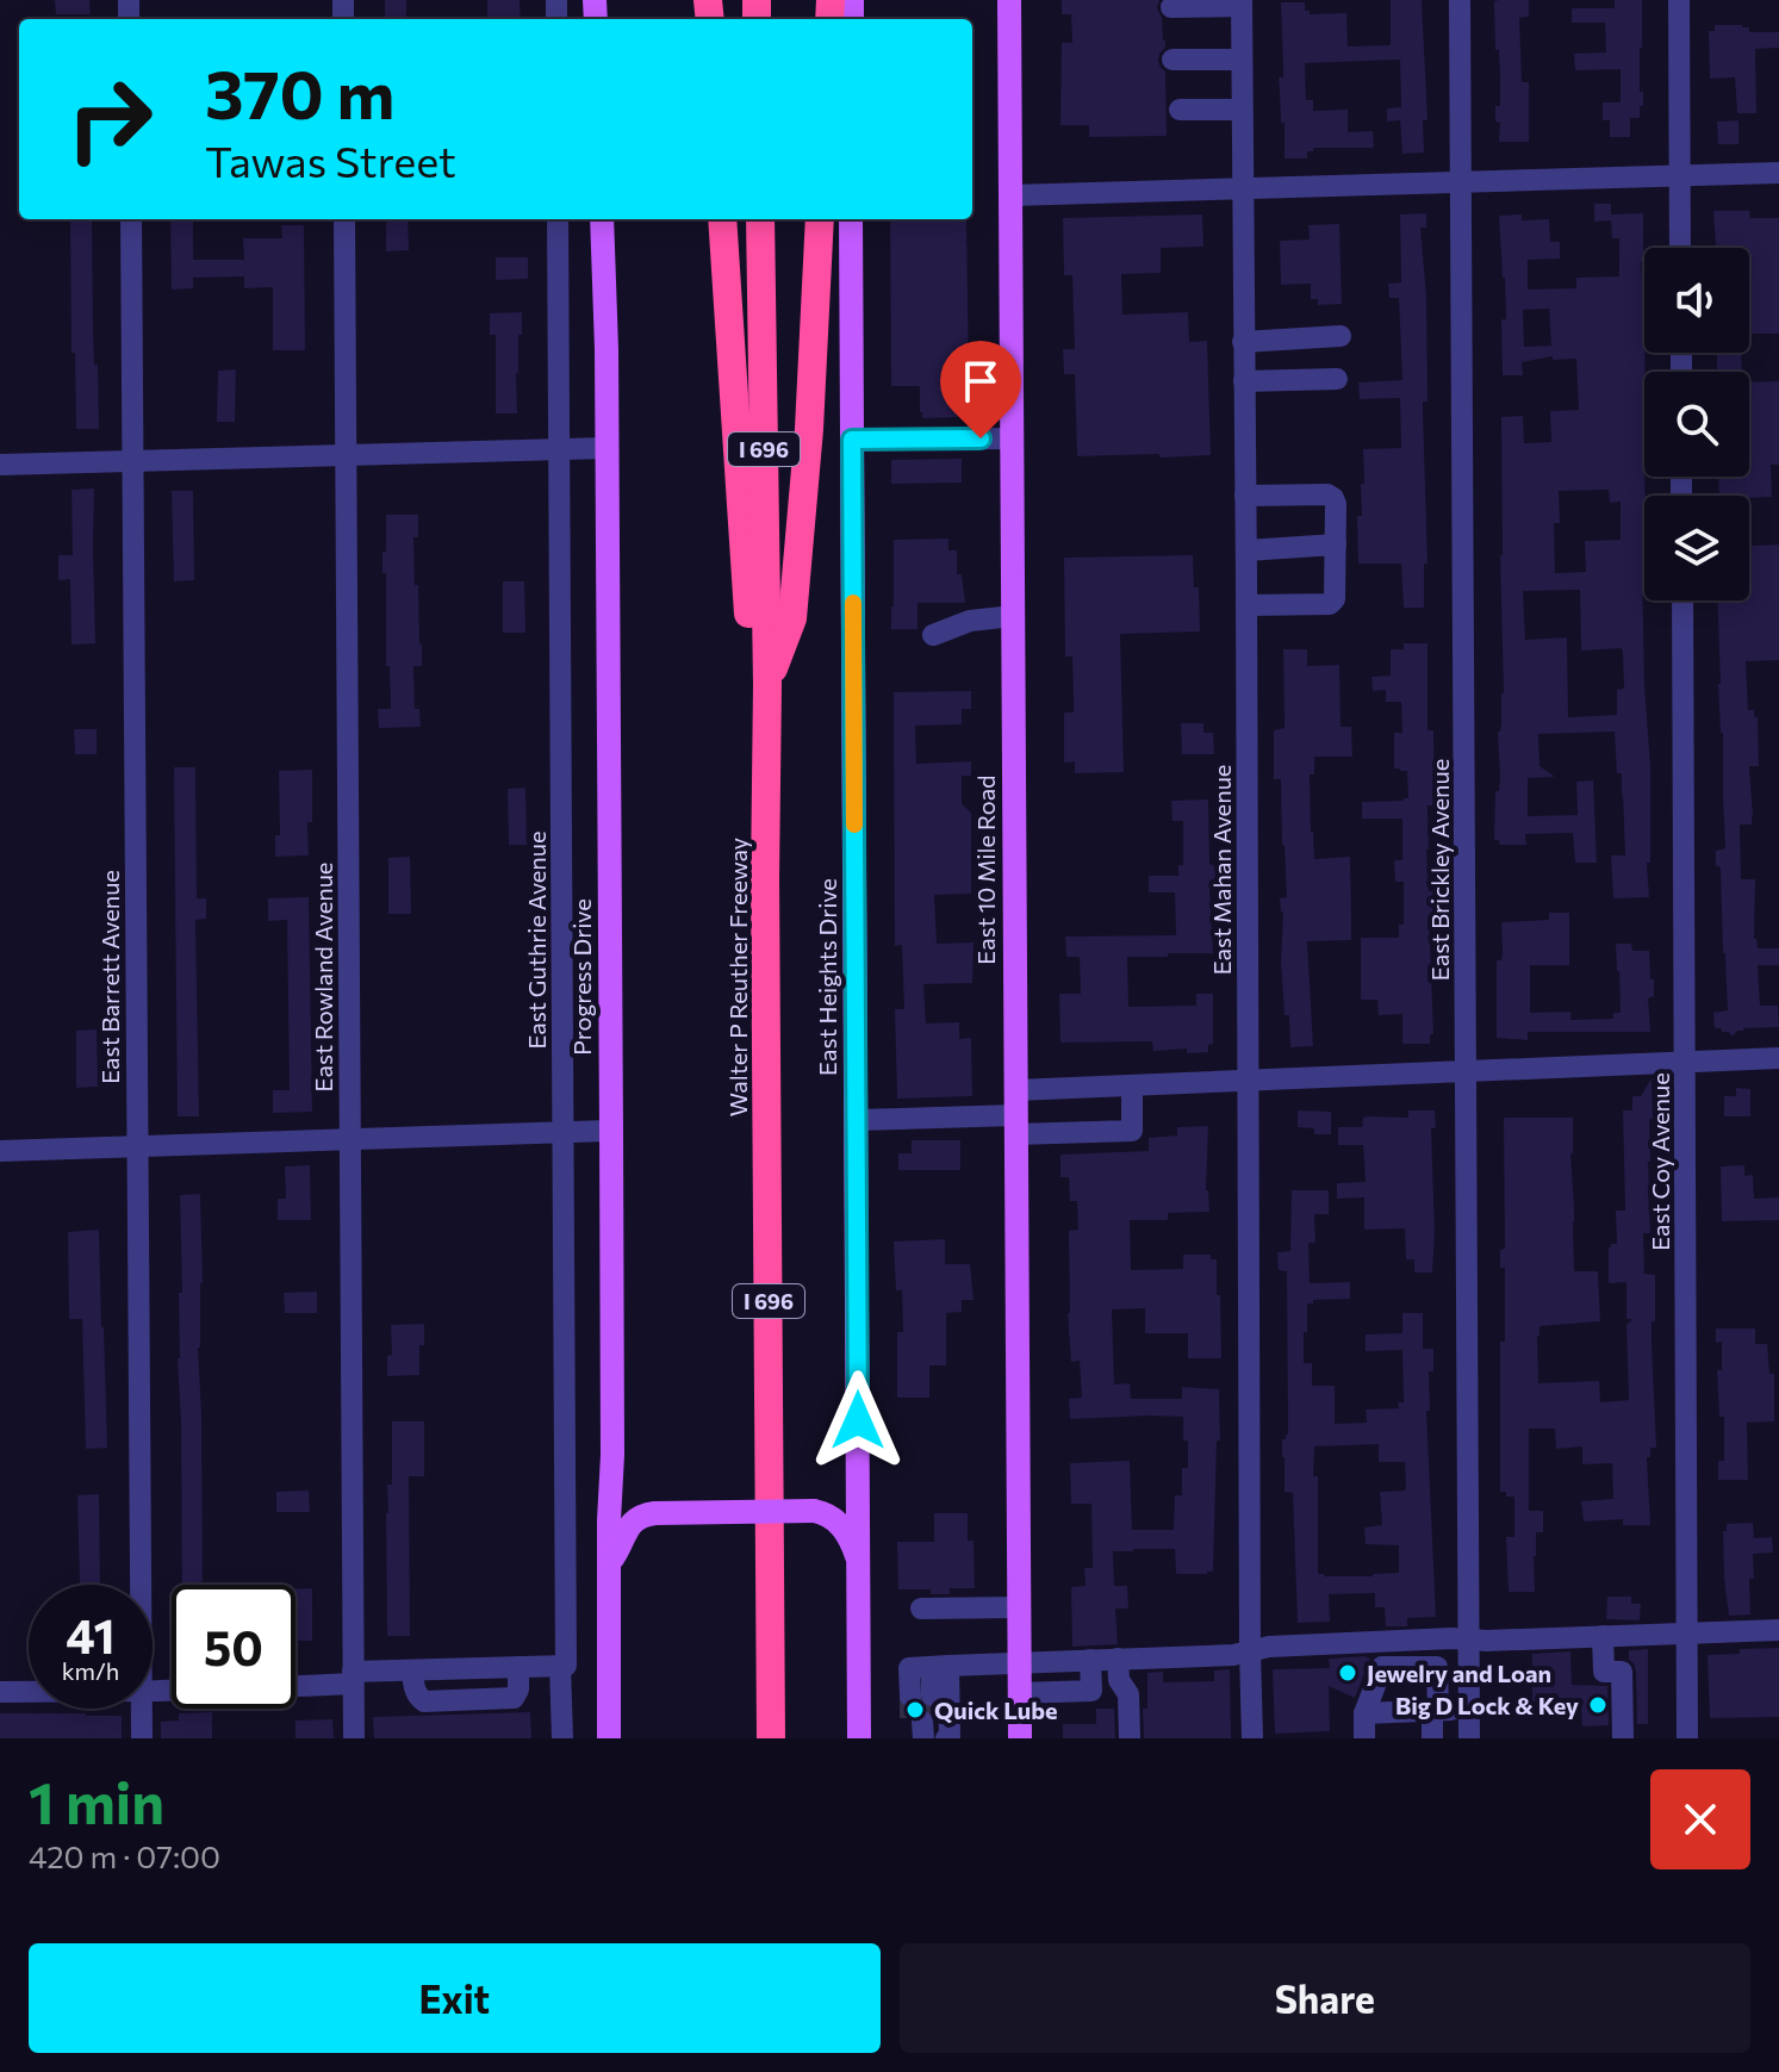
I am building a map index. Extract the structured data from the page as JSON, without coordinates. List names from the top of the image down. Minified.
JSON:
{"streets":{"highway":["I 696","Walter P Reuther Freeway"],"main road":["East 10 Mile Road","Progress Drive","East Heights Drive"],"street":["East Mahan Avenue","East Brickley Avenue","East Guthrie Avenue","East Barrett Avenue","East Rowland Avenue","East Coy Avenue"]},"places":["Jewelry and Loan","Big D Lock & Key","Quick Lube"],"page":{"turn":["370 m","Tawas Street"],"speed":"41 km/h","limit":"50","heading":["1 min","420 m · 07:00"],"buttons":["Exit","Share"]}}
